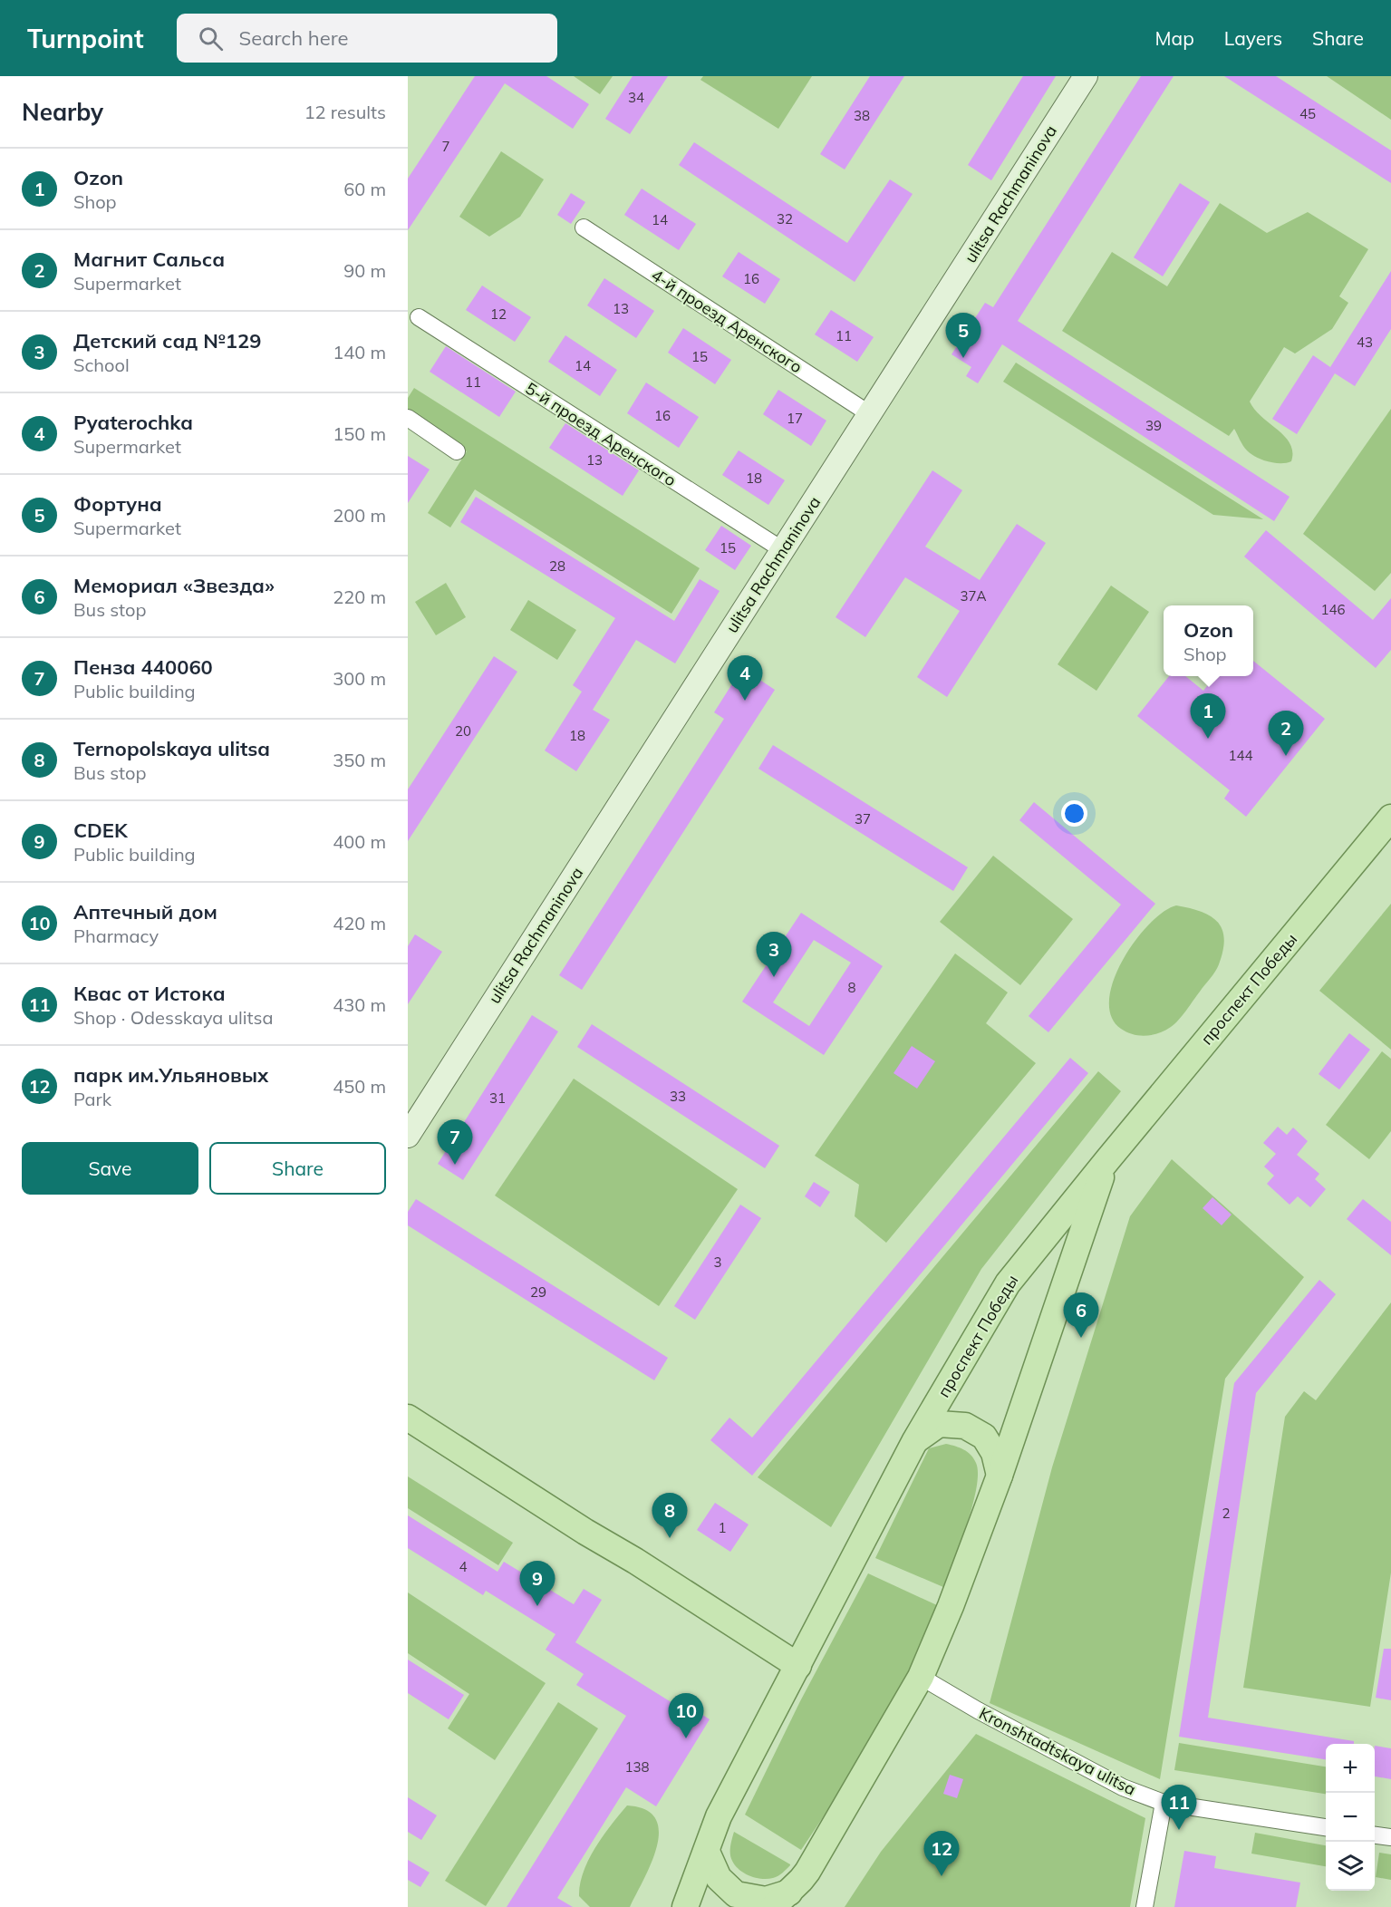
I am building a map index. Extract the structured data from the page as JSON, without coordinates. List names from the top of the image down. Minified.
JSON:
{"streets":{"main road":["ulitsa Rachmaninova","проспект Победы"],"street":["4-й проезд Аренского","5-й проезд Аренского","Kronshtadtskaya ulitsa"]},"crossings":[["ulitsa Rachmaninova","4-й проезд Аренского"],["ulitsa Rachmaninova","5-й проезд Аренского"],["проспект Победы","Kronshtadtskaya ulitsa"]],"house_numbers":["34","45","38","7","32","14","16","13","12","11","43","15","14","11","16","17","39","13","18","15","28","37А","146","20","18","144","37","8","33","31","3","29","2","1","4","138"],"page":{"header":"Turnpoint","search":"Search here","nav":["Map","Layers","Share"],"heading":["Nearby","12 results"],"list":[{"mark":"1","name":"Ozon","note":"Shop","value":"60 m"},{"mark":"2","name":"Магнит Сальса","note":"Supermarket","value":"90 m"},{"mark":"3","name":"Детский сад №129","note":"School","value":"140 m"},{"mark":"4","name":"Pyaterochka","note":"Supermarket","value":"150 m"},{"mark":"5","name":"Фортуна","note":"Supermarket","value":"200 m"},{"mark":"6","name":"Мемориал «Звезда»","note":"Bus stop","value":"220 m"},{"mark":"7","name":"Пенза 440060","note":"Public building","value":"300 m"},{"mark":"8","name":"Ternopolskaya ulitsa","note":"Bus stop","value":"350 m"},{"mark":"9","name":"CDEK","note":"Public building","value":"400 m"},{"mark":"10","name":"Аптечный дом","note":"Pharmacy","value":"420 m"},{"mark":"11","name":"Квас от Истока","note":"Shop · Odesskaya ulitsa","value":"430 m"},{"mark":"12","name":"парк им.Ульяновых","note":"Park","value":"450 m"}],"pins":["5","4","1","2","3","7","6","8","9","10","11","12"],"popup":["Ozon","Shop"],"buttons":["Save","Share"],"map_buttons":["+","−"]}}
